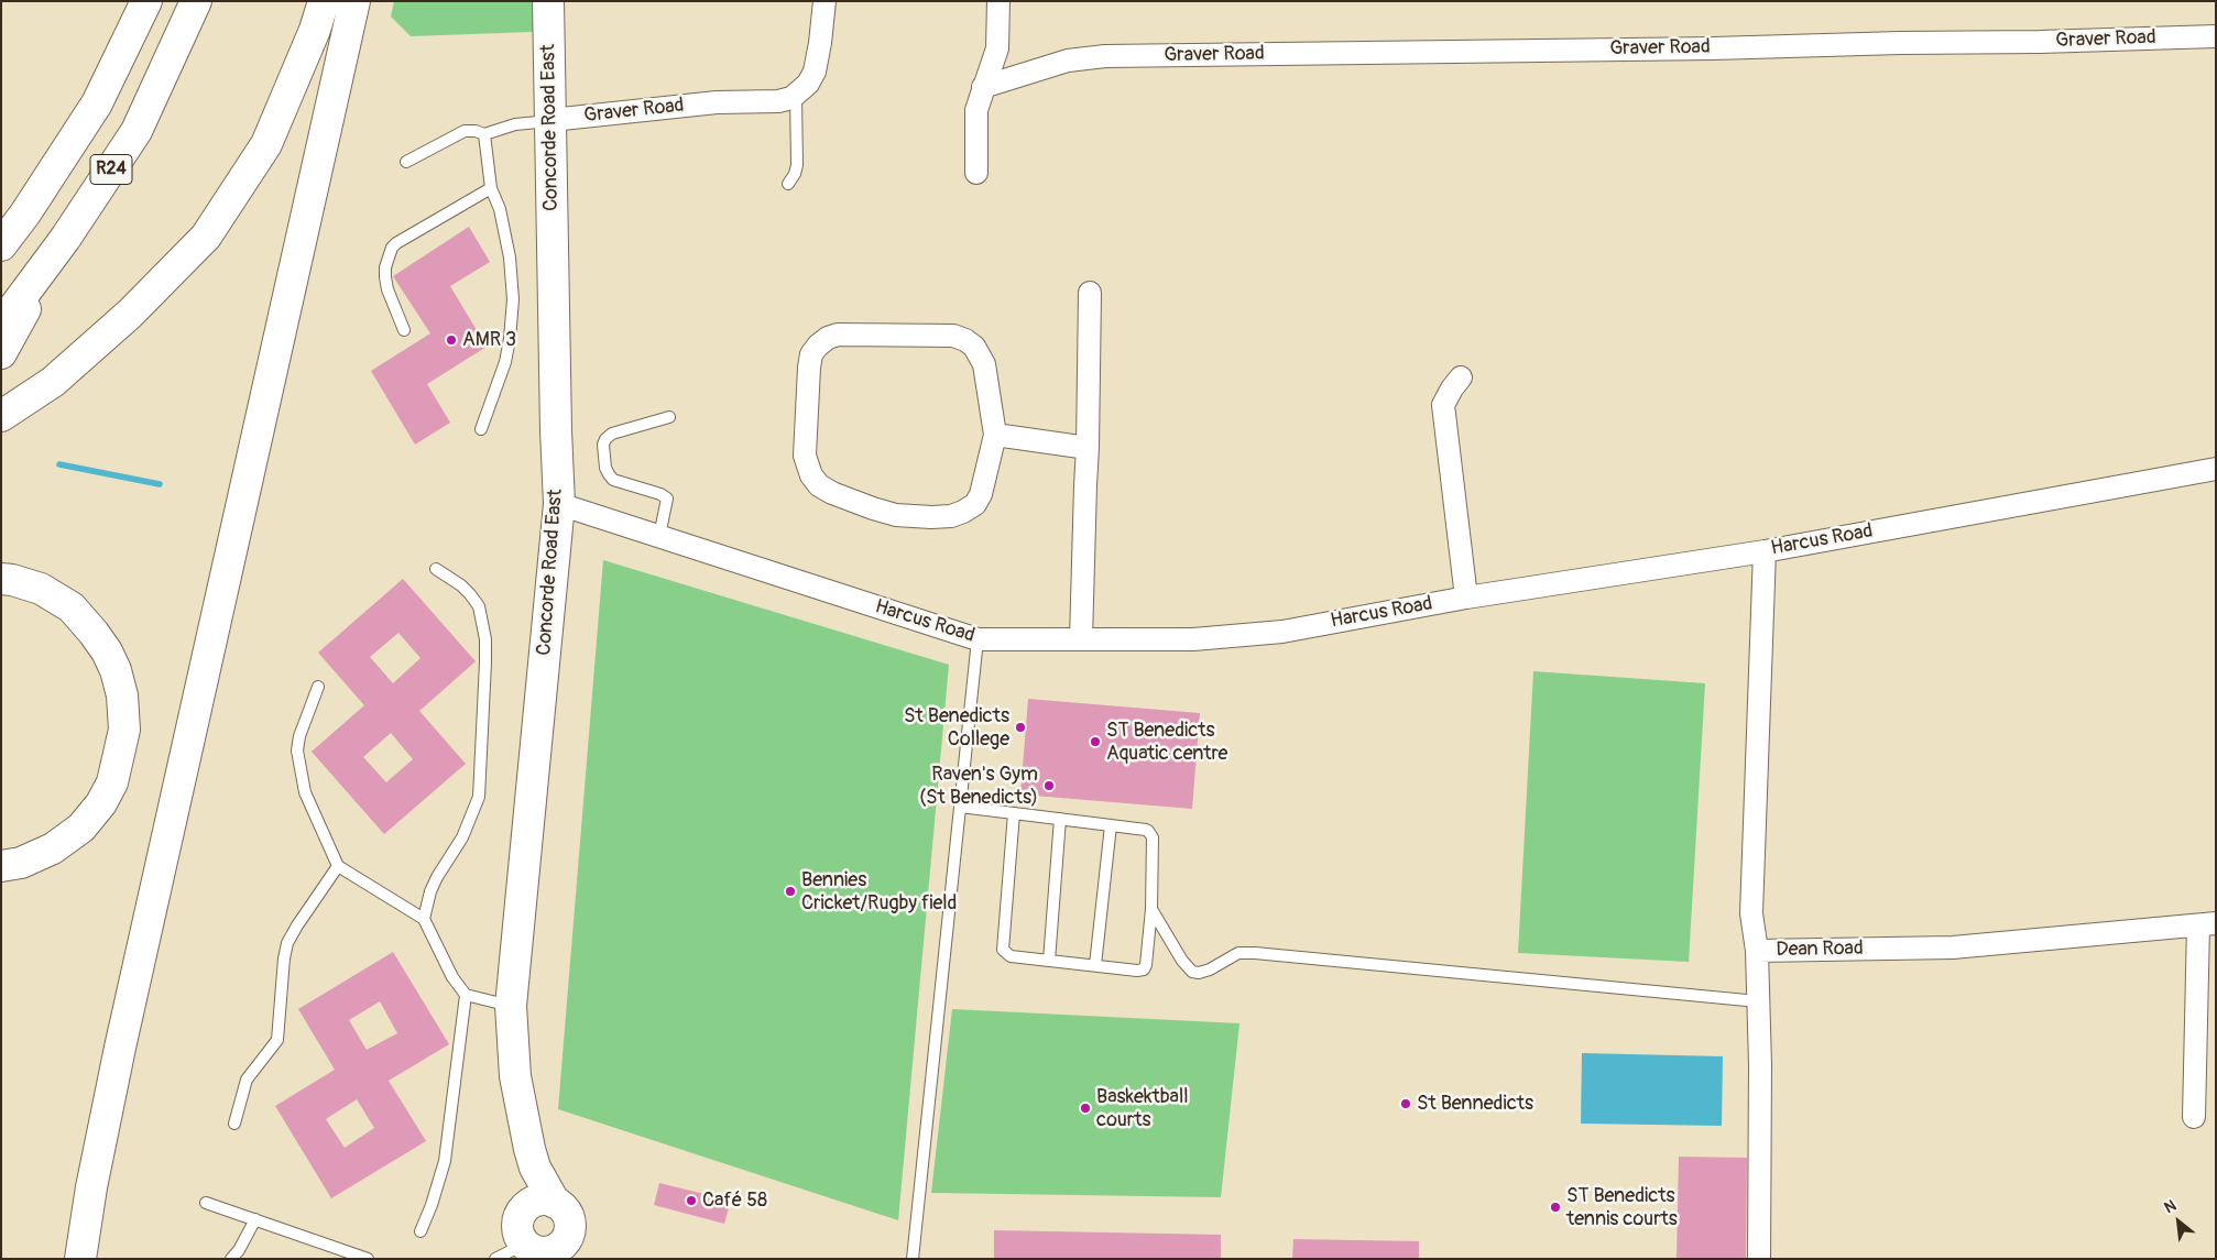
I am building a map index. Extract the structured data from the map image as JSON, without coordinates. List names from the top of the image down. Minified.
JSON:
{"streets":{"main road":["Concorde Road East","R24"],"street":["Graver Road","Harcus Road","Dean Road"]},"crossings":[["Graver Road","Concorde Road East"],["Concorde Road East","Harcus Road"],["Harcus Road","Dean Road"]],"places":["AMR 3","St Benedicts College","ST Benedicts Aquatic centre","Raven's Gym (St Benedicts)","Bennies Cricket/Rugby field","St Bennedicts","Baskektball courts","Café 58","ST Benedicts tennis courts"],"north":"top left"}
